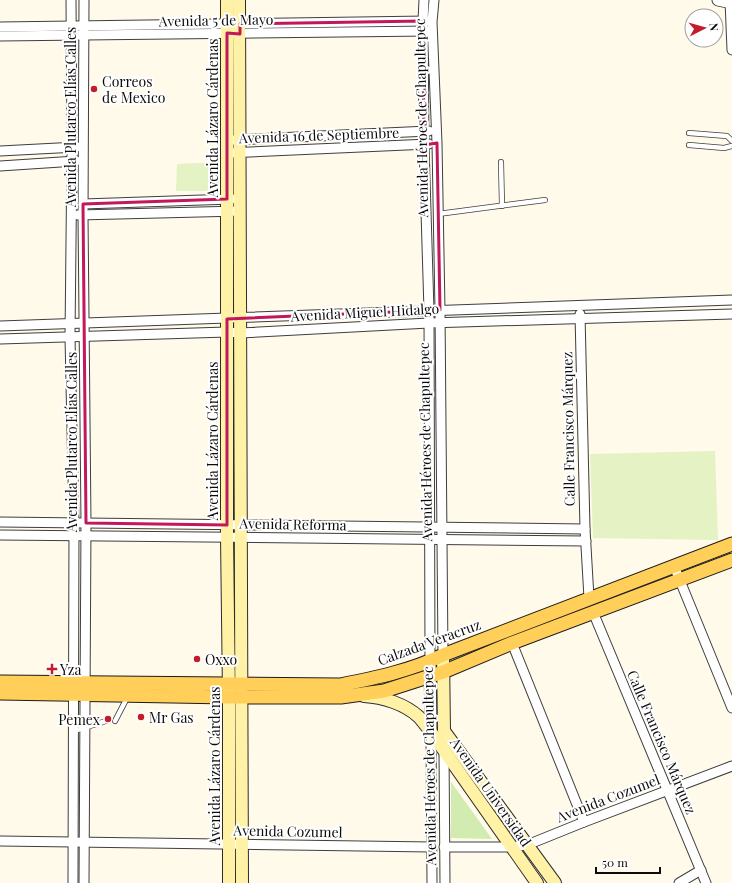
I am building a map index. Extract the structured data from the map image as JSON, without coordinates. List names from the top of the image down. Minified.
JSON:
{"streets":{"main road":["Avenida Lázaro Cárdenas","Avenida Héroes de Chapultepec","Calzada Veracruz","Avenida Universidad"],"street":["Avenida 5 de Mayo","Avenida Plutarco Elías Calles","Avenida 16 de Septiembre","Avenida Miguel Hidalgo","Calle Francisco Márquez","Avenida Reforma","Avenida Cozumel"]},"crossings":[["Avenida 5 de Mayo","Avenida Plutarco Elías Calles"],["Avenida 5 de Mayo","Avenida Lázaro Cárdenas"],["Avenida 5 de Mayo","Avenida Héroes de Chapultepec"],["Avenida Plutarco Elías Calles","Avenida Miguel Hidalgo"],["Avenida Plutarco Elías Calles","Avenida Reforma"],["Avenida Plutarco Elías Calles","Calzada Veracruz"],["Avenida Plutarco Elías Calles","Avenida Cozumel"],["Avenida Lázaro Cárdenas","Avenida 16 de Septiembre"],["Avenida Lázaro Cárdenas","Avenida Miguel Hidalgo"],["Avenida Lázaro Cárdenas","Avenida Reforma"],["Avenida Lázaro Cárdenas","Calzada Veracruz"],["Avenida Lázaro Cárdenas","Avenida Cozumel"],["Avenida Héroes de Chapultepec","Avenida 16 de Septiembre"],["Avenida Héroes de Chapultepec","Avenida Miguel Hidalgo"],["Avenida Héroes de Chapultepec","Avenida Reforma"],["Avenida Héroes de Chapultepec","Calzada Veracruz"],["Avenida Héroes de Chapultepec","Avenida Universidad"],["Avenida Héroes de Chapultepec","Avenida Cozumel"],["Avenida Miguel Hidalgo","Calle Francisco Márquez"],["Calle Francisco Márquez","Avenida Reforma"],["Calle Francisco Márquez","Calzada Veracruz"],["Calle Francisco Márquez","Avenida Cozumel"],["Calzada Veracruz","Avenida Universidad"],["Avenida Universidad","Avenida Cozumel"]],"places":{"other":["Correos de Mexico","Oxxo","Mr Gas","Pemex"],"health":["Yza"]},"scale_bar":"50 m","north":"right"}
